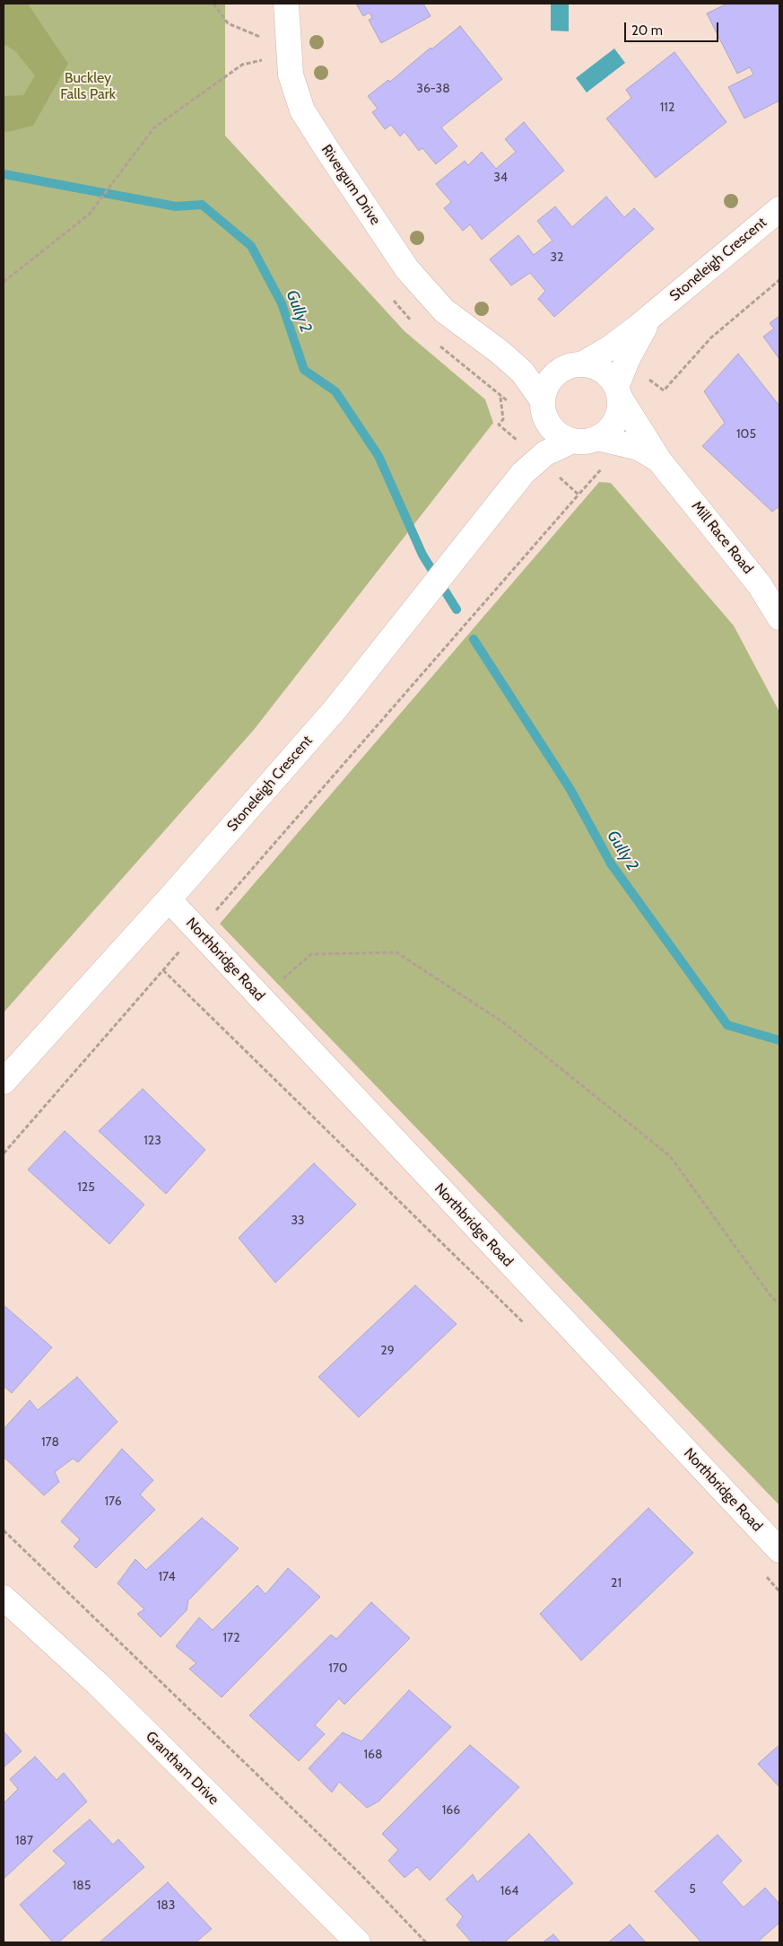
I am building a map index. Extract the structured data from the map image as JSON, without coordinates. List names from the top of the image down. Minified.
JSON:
{"streets":{"street":["Rivergum Drive","Stoneleigh Crescent","Mill Race Road","Northbridge Road","Grantham Drive"]},"crossings":[["Rivergum Drive","Stoneleigh Crescent"],["Rivergum Drive","Mill Race Road"],["Stoneleigh Crescent","Mill Race Road"],["Stoneleigh Crescent","Northbridge Road"]],"water":["Gully 2"],"parks":["Buckley Falls Park"],"house_numbers":["36-38","112","34","32","105","123","125","33","29","178","176","174","21","172","170","168","166","187","185","5","164","183"],"scale_bar":"20 m"}
